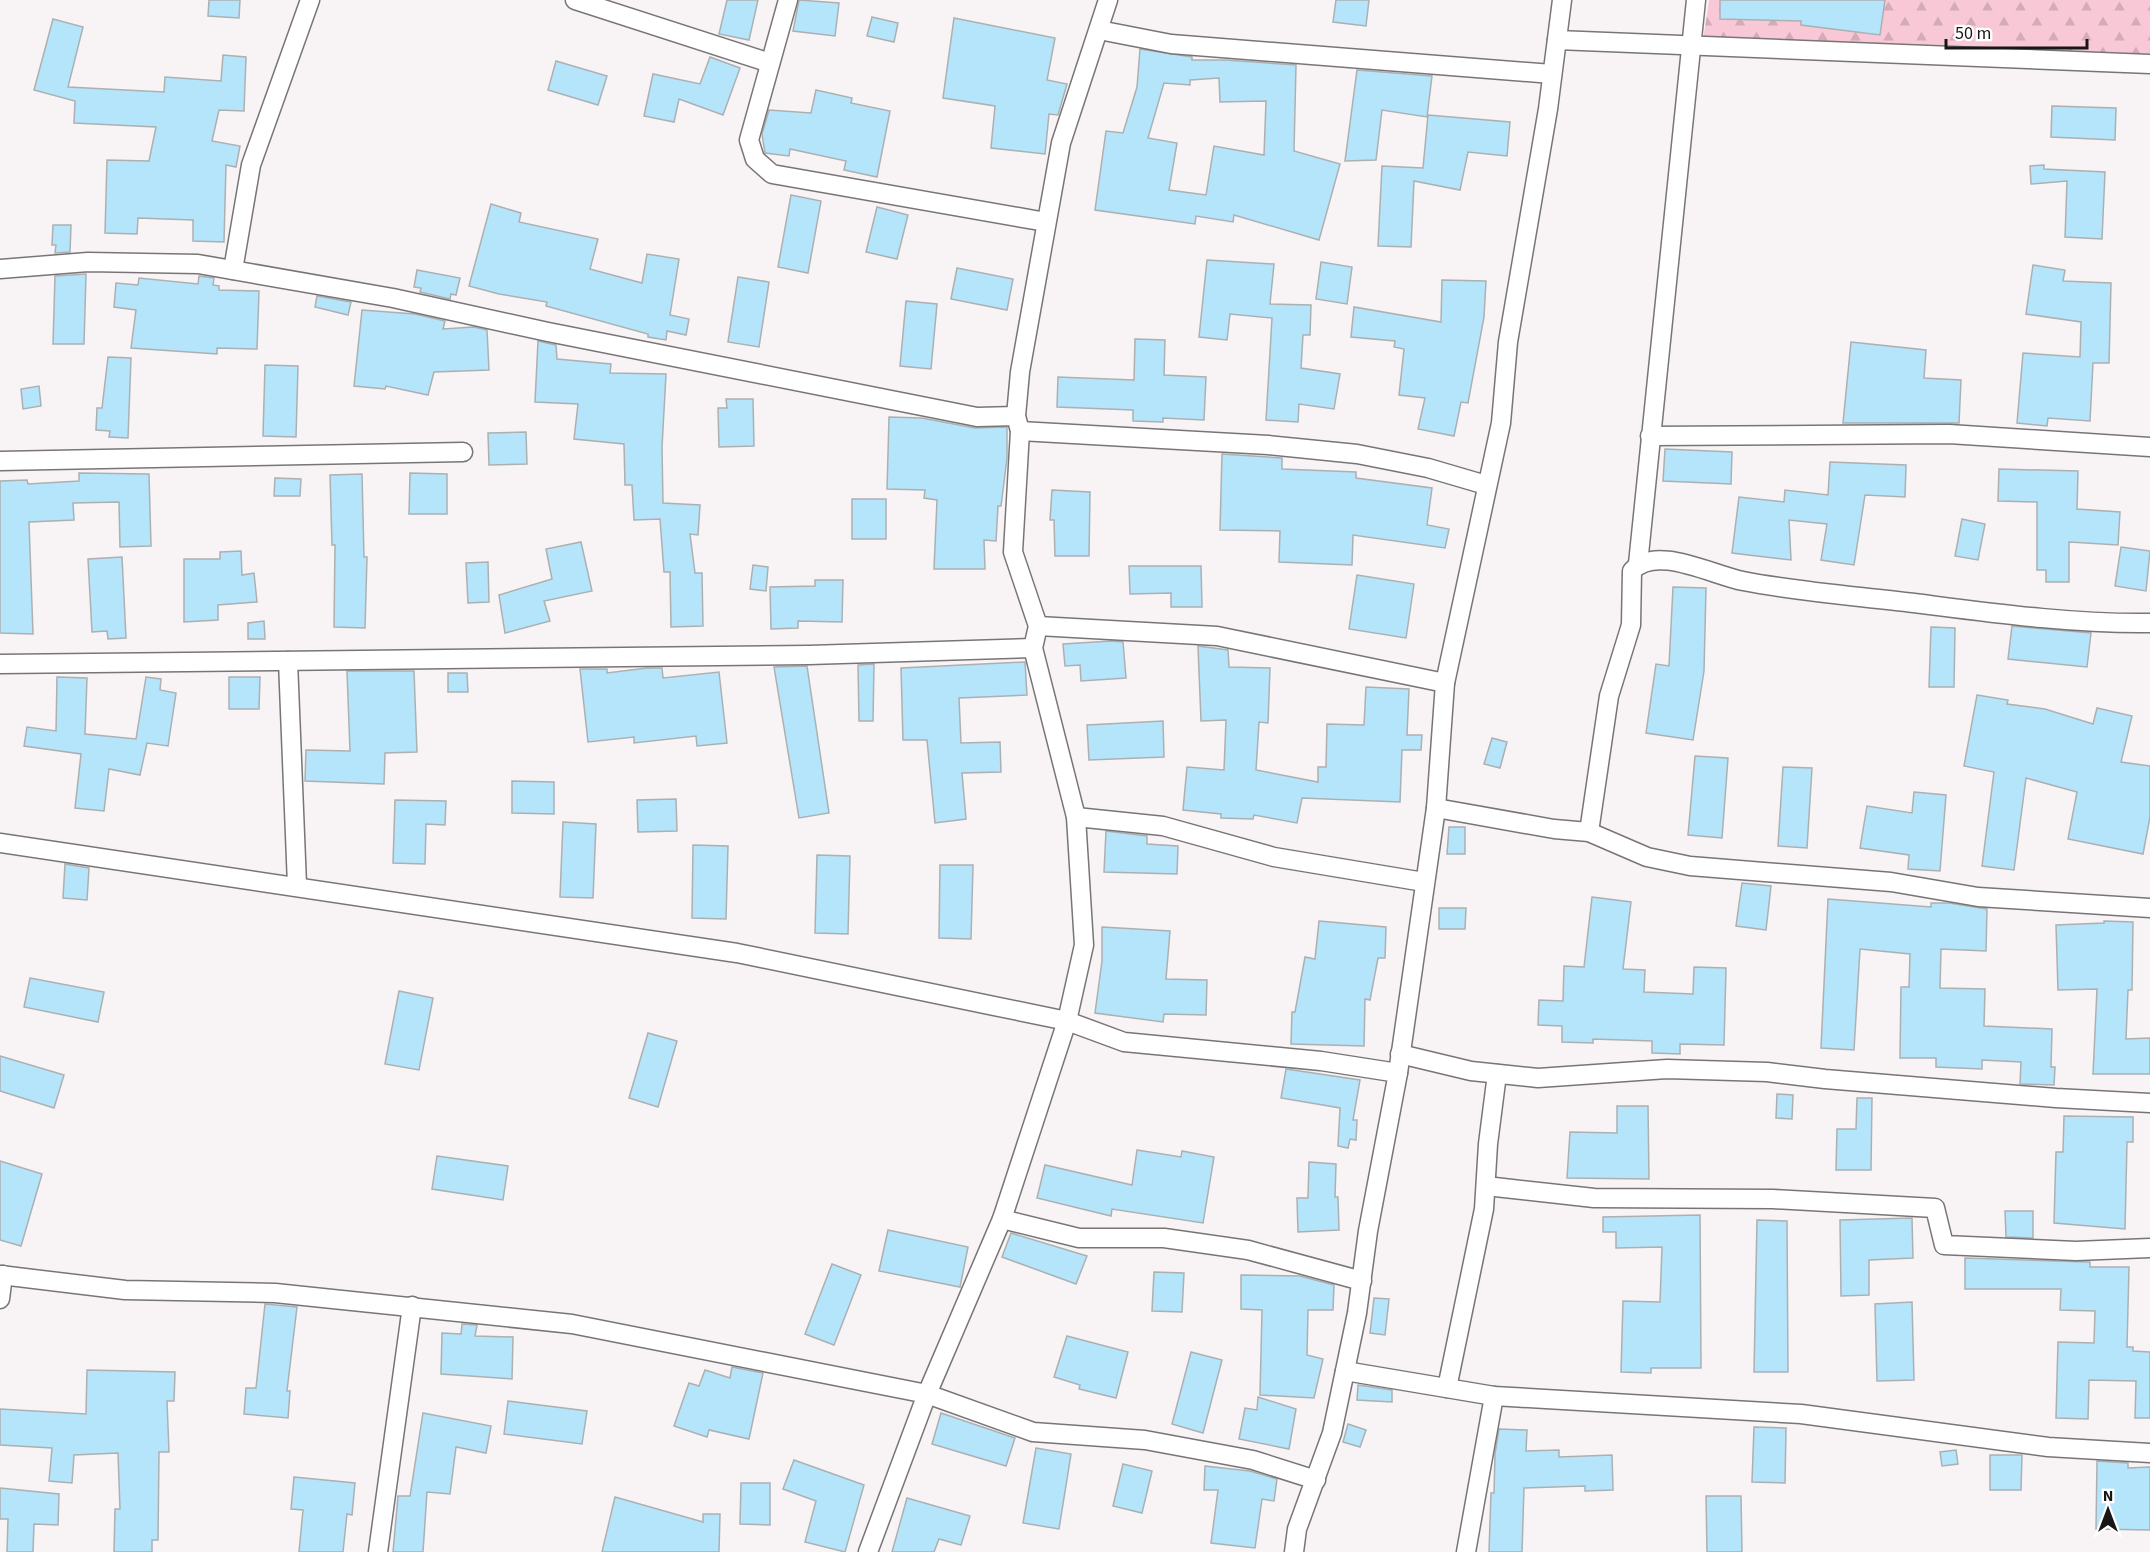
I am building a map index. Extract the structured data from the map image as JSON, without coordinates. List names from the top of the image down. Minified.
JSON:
{"scale_bar":"50 m","north":"top"}
